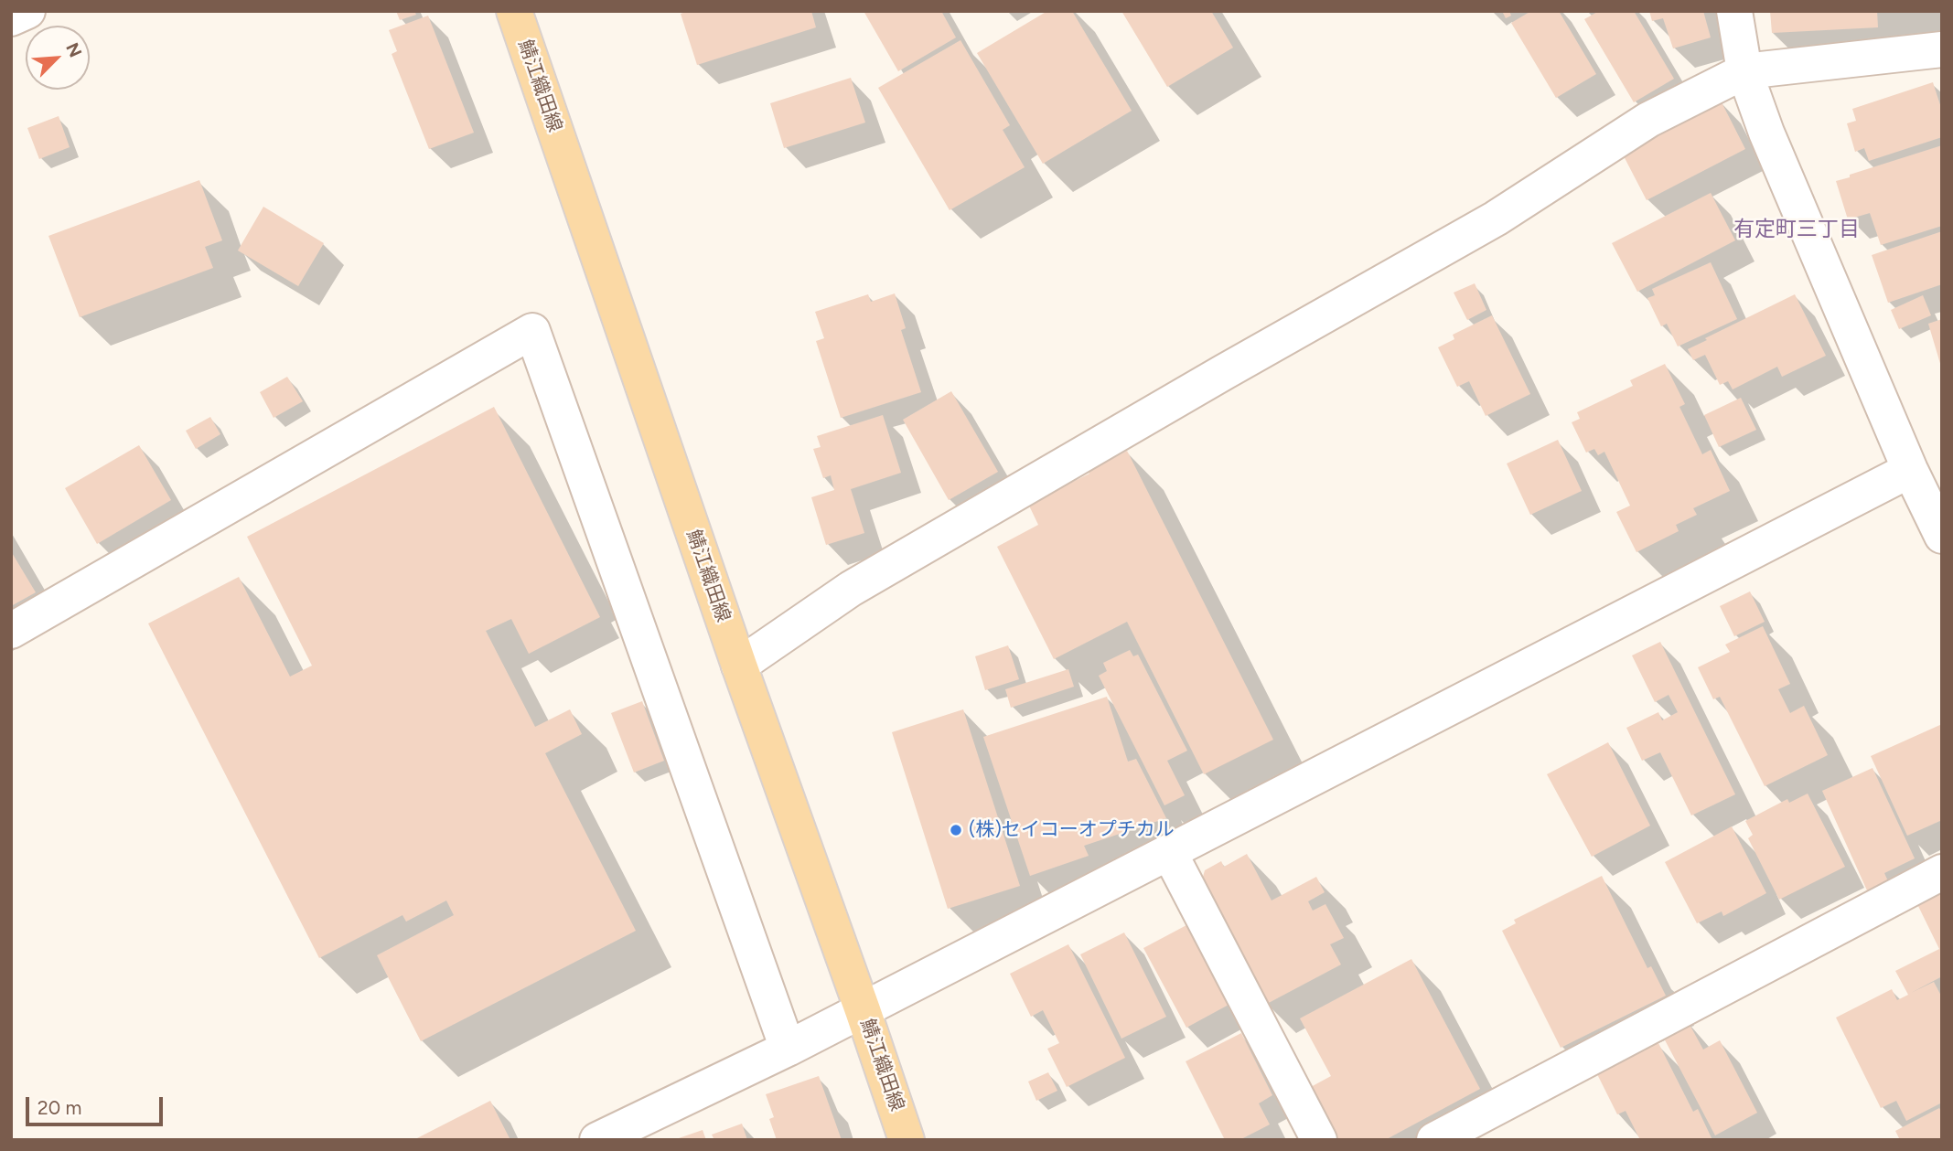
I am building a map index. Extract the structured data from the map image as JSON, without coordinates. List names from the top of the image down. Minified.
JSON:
{"streets":{"main road":["鯖江織田線"]},"districts":["有定町三丁目"],"places":["(株)セイコーオプチカル"],"scale_bar":"20 m","north":"top right"}
